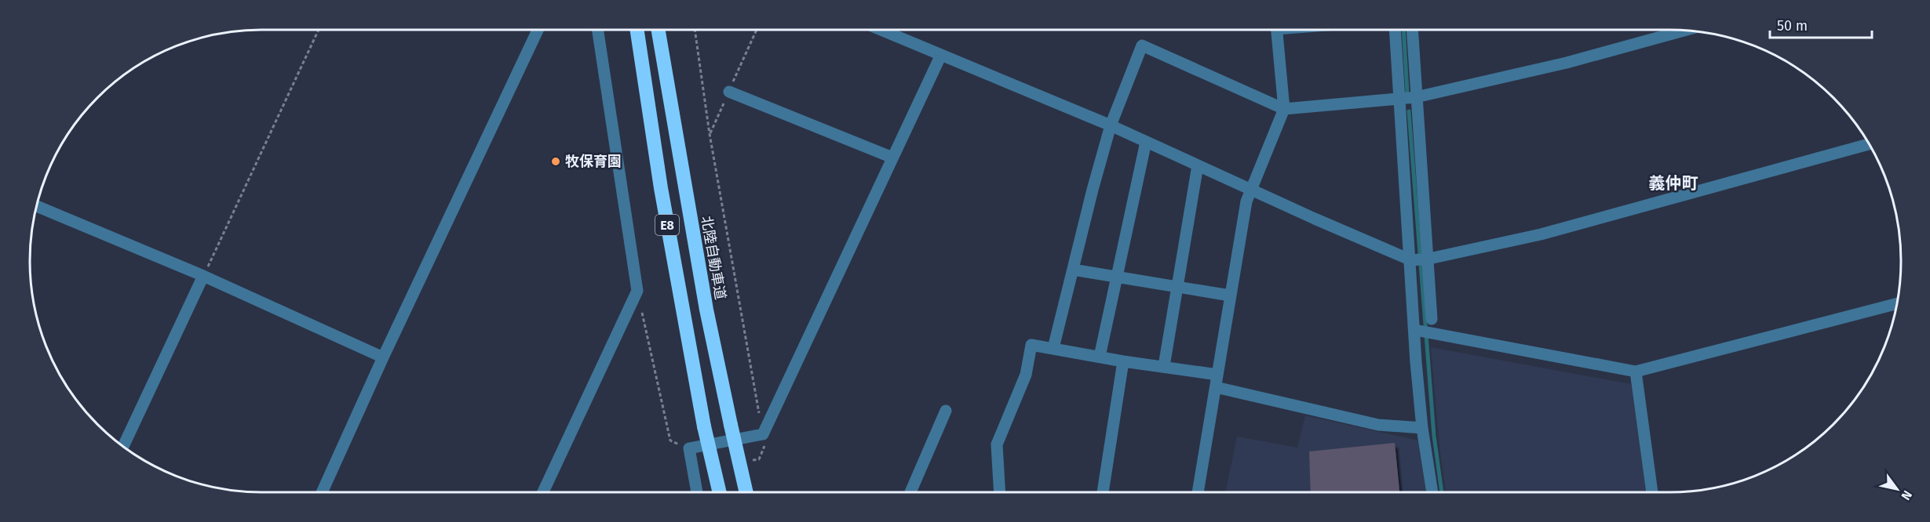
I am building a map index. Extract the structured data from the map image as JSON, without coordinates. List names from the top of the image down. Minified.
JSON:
{"streets":{"highway":["E8","北陸自動車道"]},"districts":["義仲町"],"places":["牧保育園"],"scale_bar":"50 m","north":"bottom right"}
